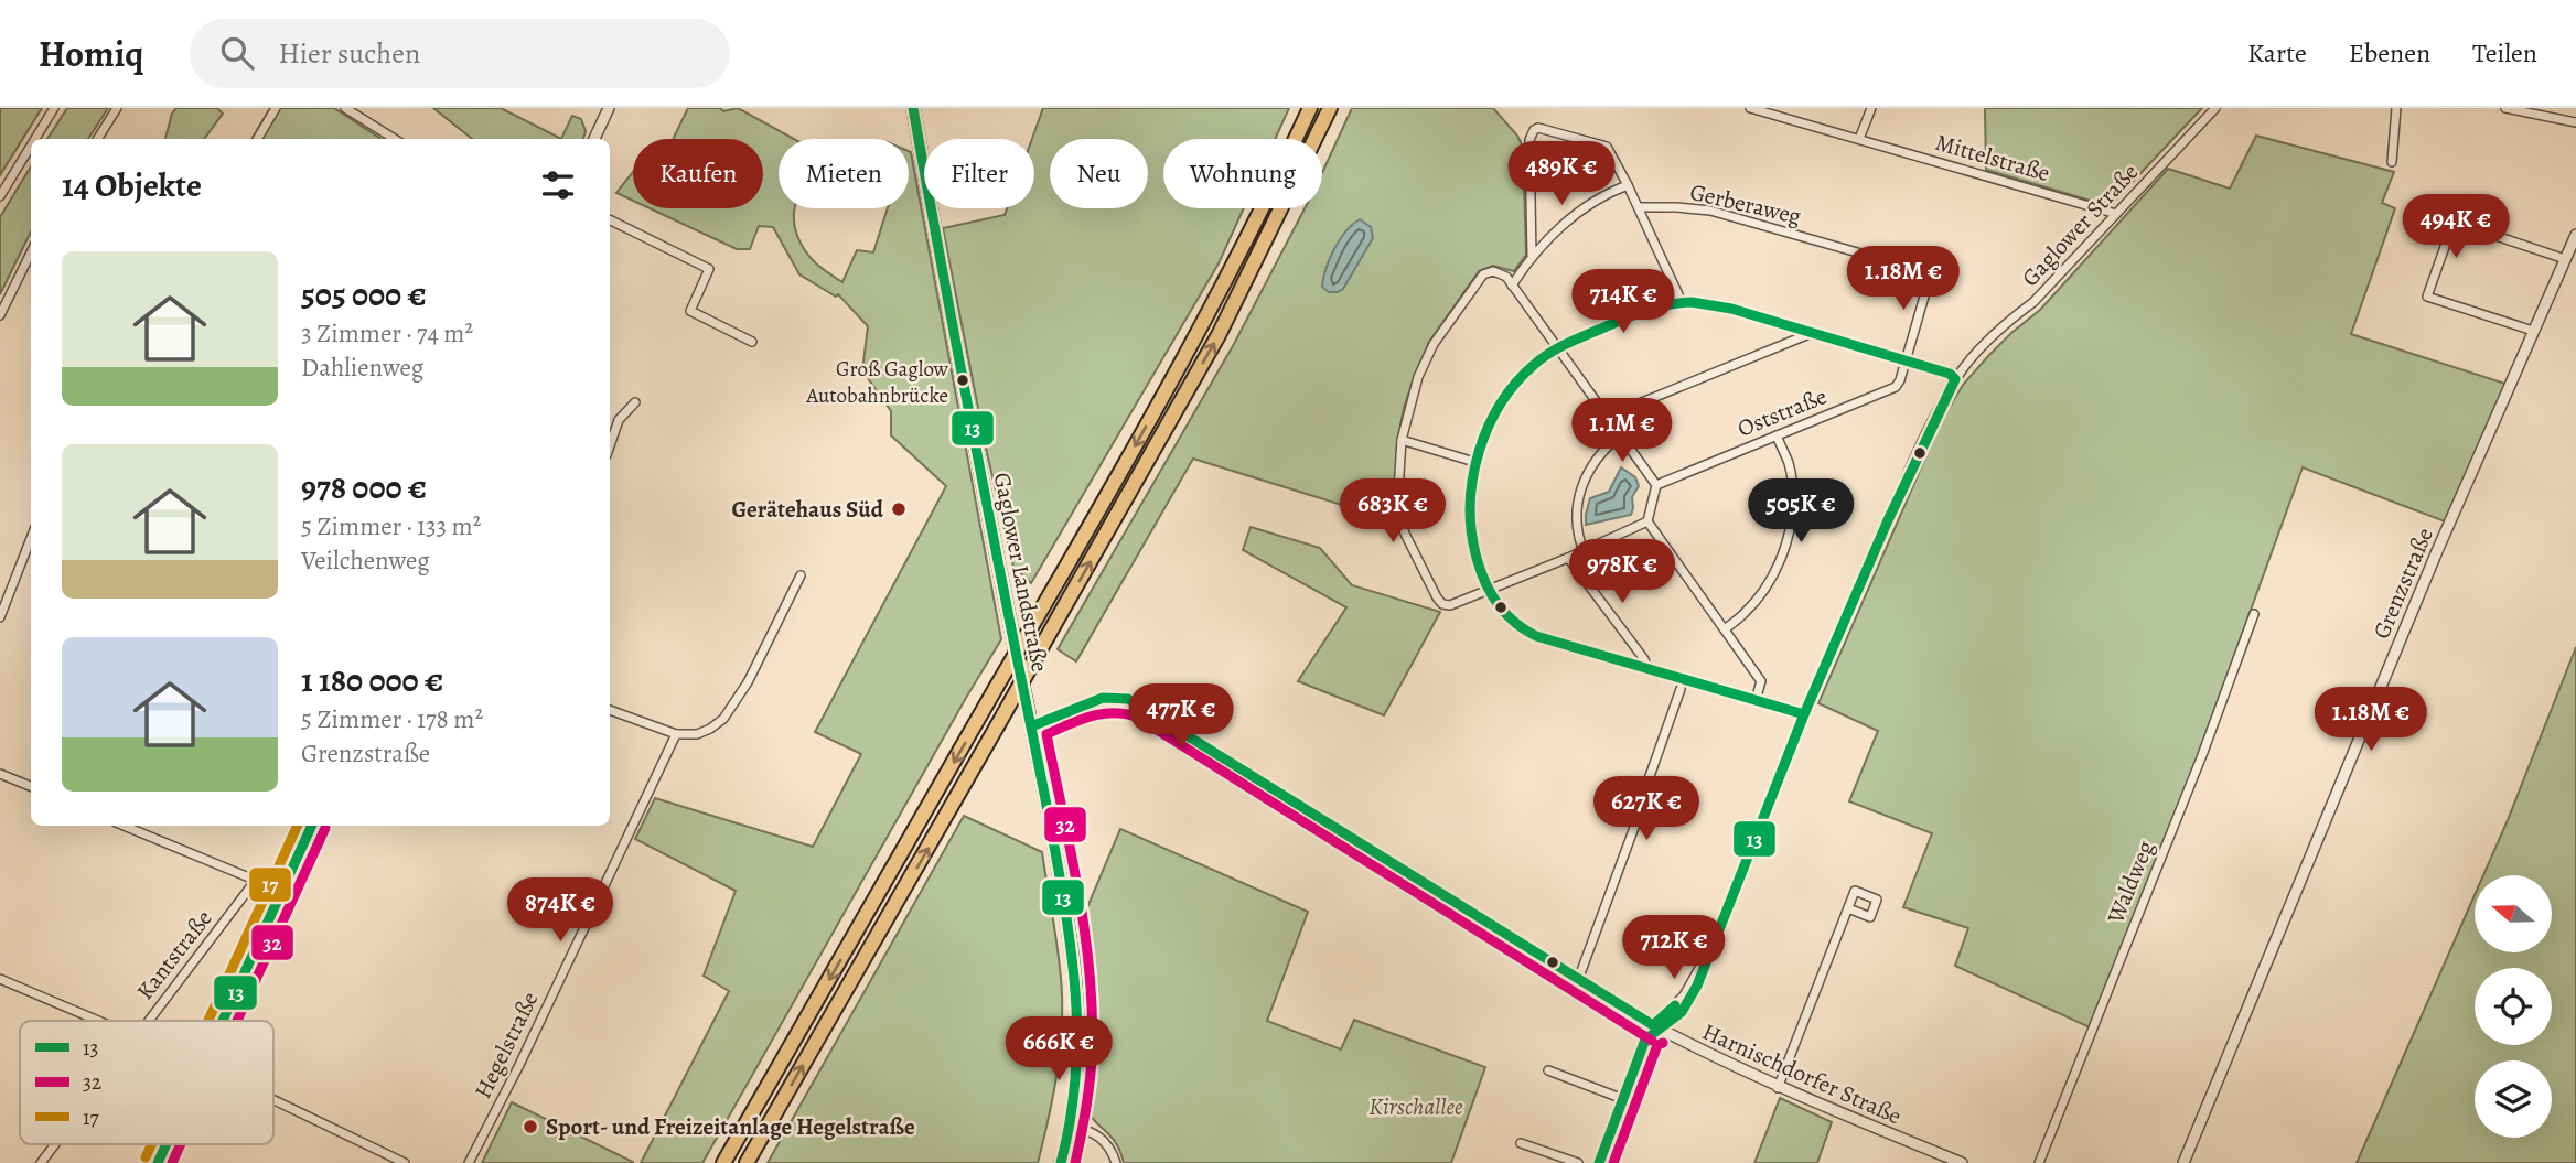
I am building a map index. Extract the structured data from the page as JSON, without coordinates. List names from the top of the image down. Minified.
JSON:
{"streets":{"main road":["Gaglower Landstraße"],"street":["Mittelstraße","Gerberaweg","Gaglower Straße","Oststraße","Grenzstraße","Waldweg","Kantstraße","Hegelstraße","Harnischdorfer Straße"]},"crossings":[["Mittelstraße","Gaglower Straße"],["Gerberaweg","Oststraße"],["Gaglower Straße","Harnischdorfer Straße"],["Gaglower Landstraße","Harnischdorfer Straße"]],"parks":["Kirschallee"],"places":["Groß Gaglow Autobahnbrücke","Gerätehaus Süd","Sport- und Freizeitanlage Hegelstraße"],"lines":["transit line 13","transit line 32","transit line 17"],"legend":["13","32","17"],"north":"left","page":{"header":"Homiq","search":"Hier suchen","nav":["Karte","Ebenen","Teilen"],"chip":["Kaufen","Mieten","Filter","Neu","Wohnung"],"heading":"14 Objekte","price":["489K €","494K €","1.18M €","714K €","1.1M €","683K €","505K €","978K €","477K €","1.18M €","627K €","874K €","712K €","666K €"],"list":[{"name":"505 000 €","note":"3 Zimmer · 74 m² · Dahlienweg"},{"name":"978 000 €","note":"5 Zimmer · 133 m² · Veilchenweg"},{"name":"1 180 000 €","note":"5 Zimmer · 178 m² · Grenzstraße"}]}}
